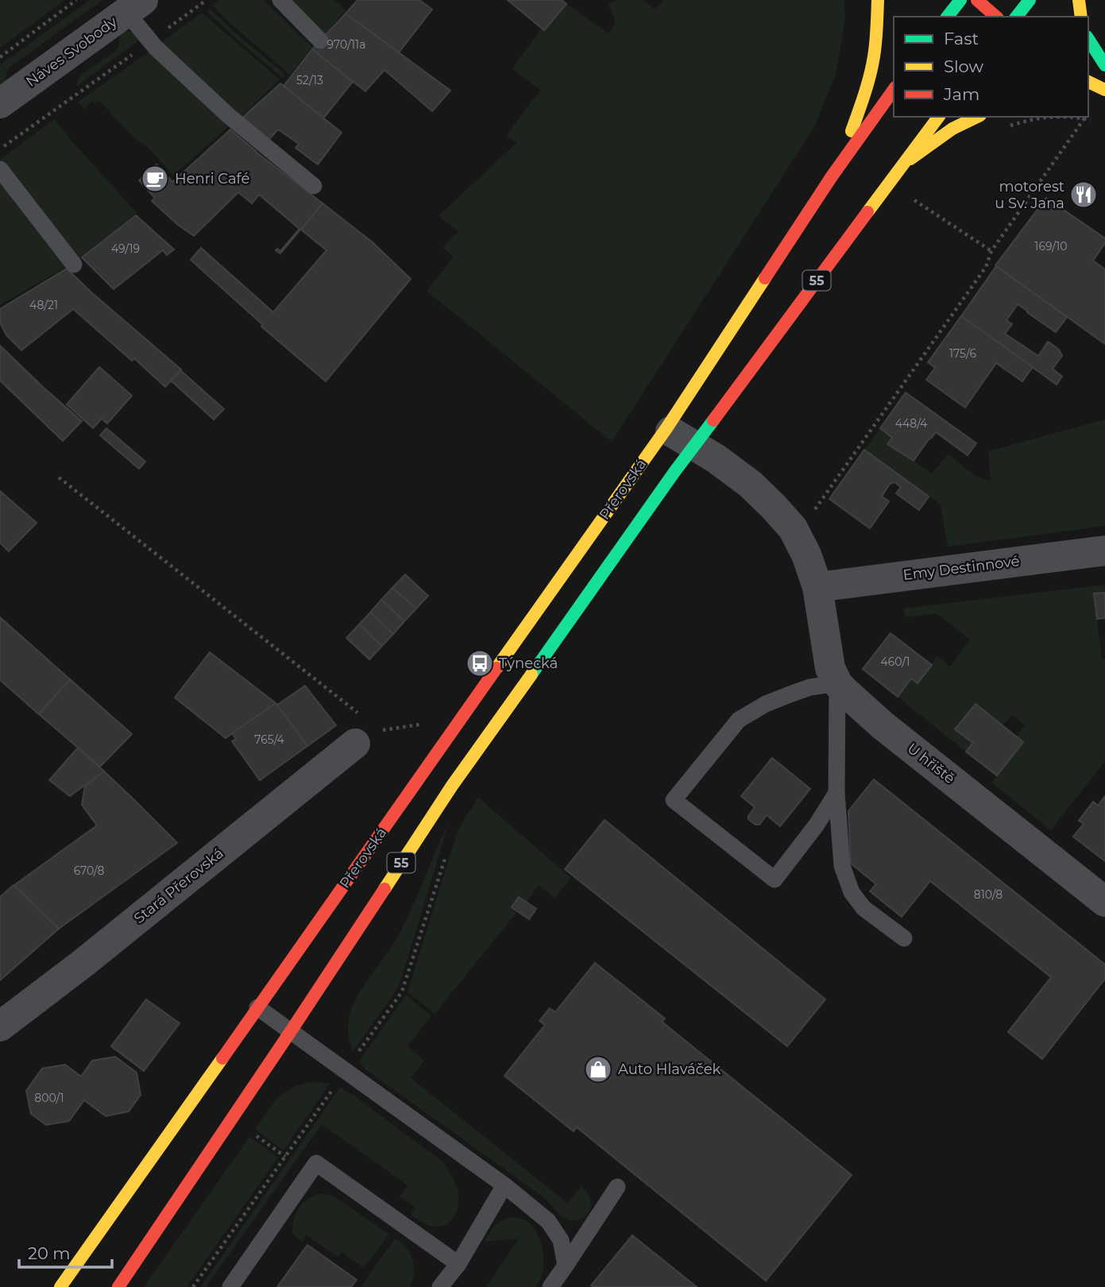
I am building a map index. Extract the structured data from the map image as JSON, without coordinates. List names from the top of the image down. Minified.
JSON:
{"streets":{"main road":["55","Přerovská"],"street":["Náves Svobody","Emy Destinnové","U hřiště","Stará Přerovská"]},"crossings":[["Emy Destinnové","U hřiště"]],"places":{"cafe":["Henri Café"],"restaurant":["motorest u Sv. Jana"],"bus stop":["Týnecká"],"shop":["Auto Hlaváček"]},"house_numbers":["970/11a","52/13","169/10","49/19","48/21","175/6","448/4","460/1","765/4","670/8","810/8","800/1"],"legend":["Fast","Slow","Jam"],"scale_bar":"20 m"}
